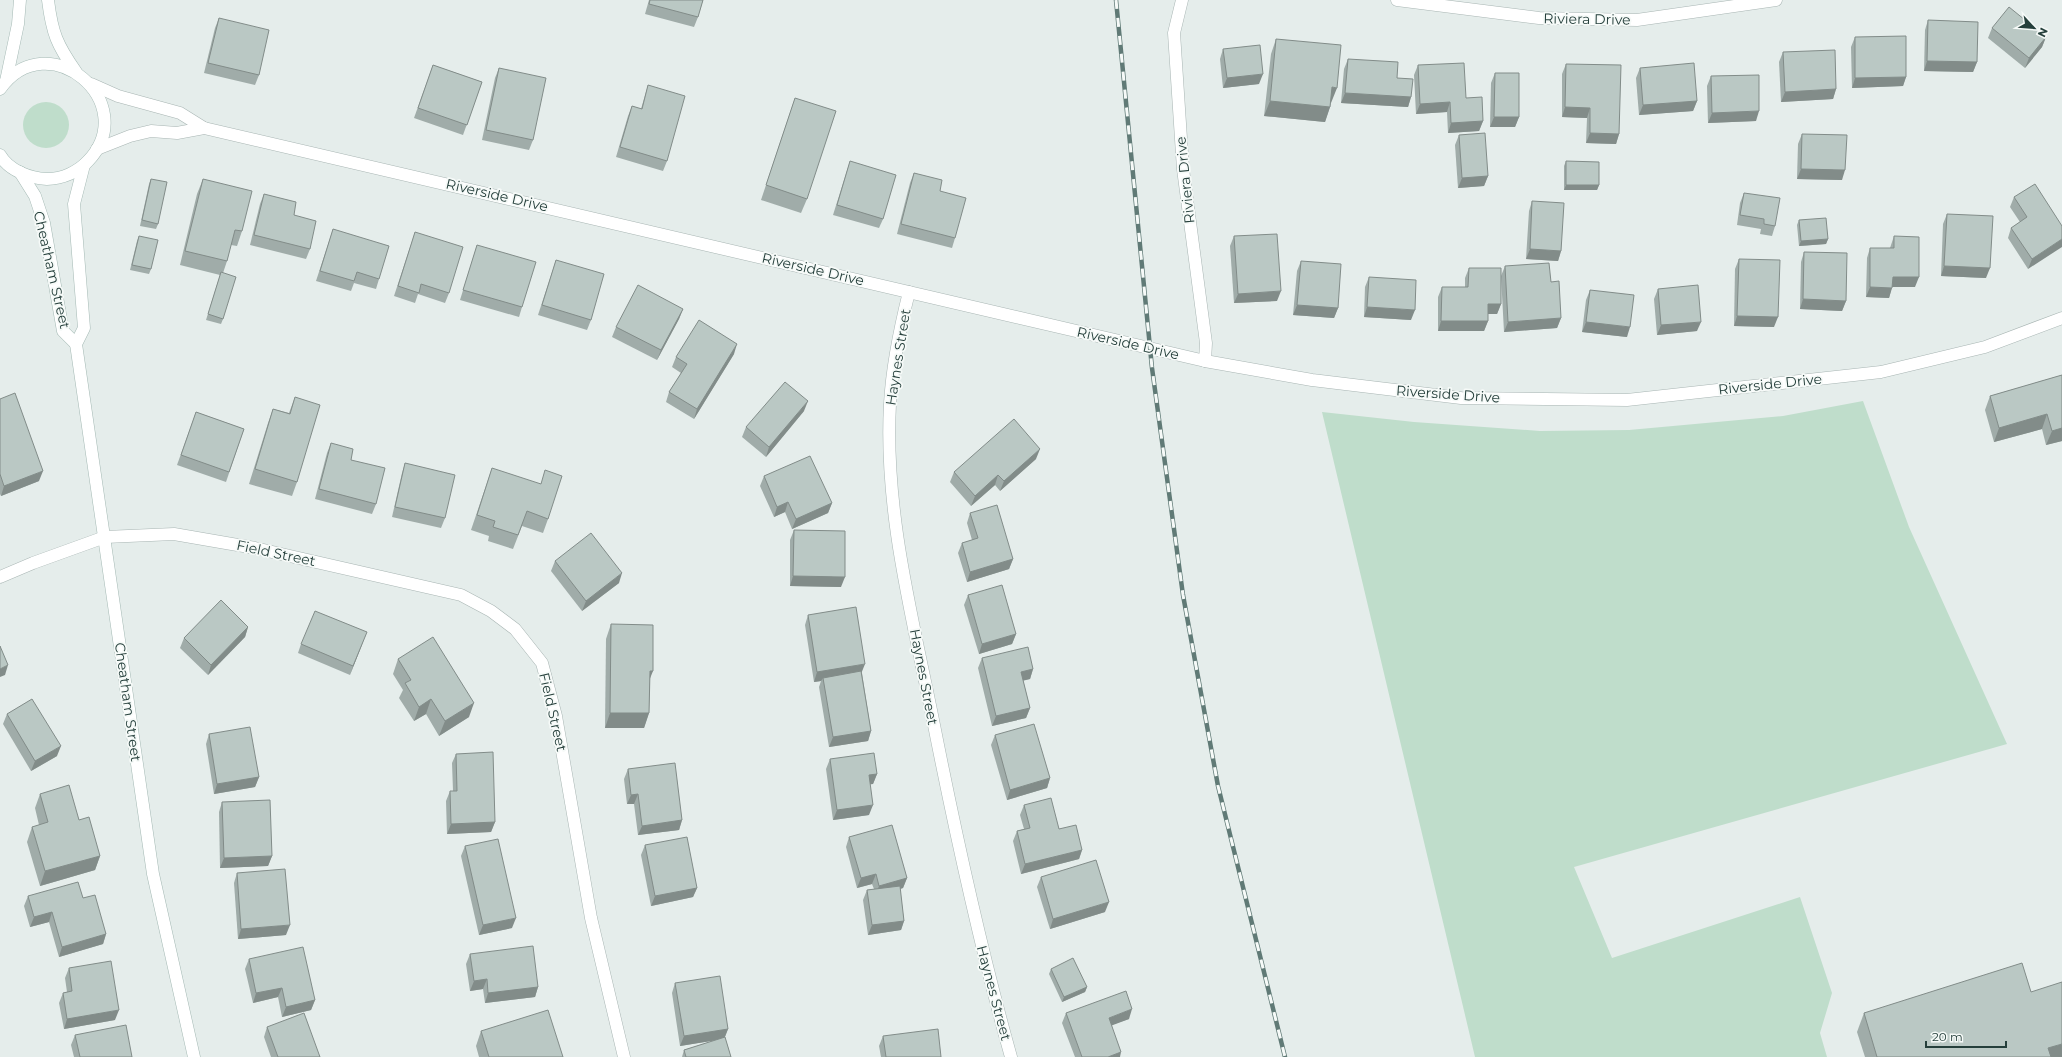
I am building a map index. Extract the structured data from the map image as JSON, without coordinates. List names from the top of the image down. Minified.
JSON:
{"streets":{"street":["Riviera Drive","Riverside Drive","Cheatham Street","Haynes Street","Field Street"]},"crossings":[["Riviera Drive","Riverside Drive"],["Riverside Drive","Haynes Street"],["Cheatham Street","Field Street"]],"scale_bar":"20 m","north":"bottom right"}
